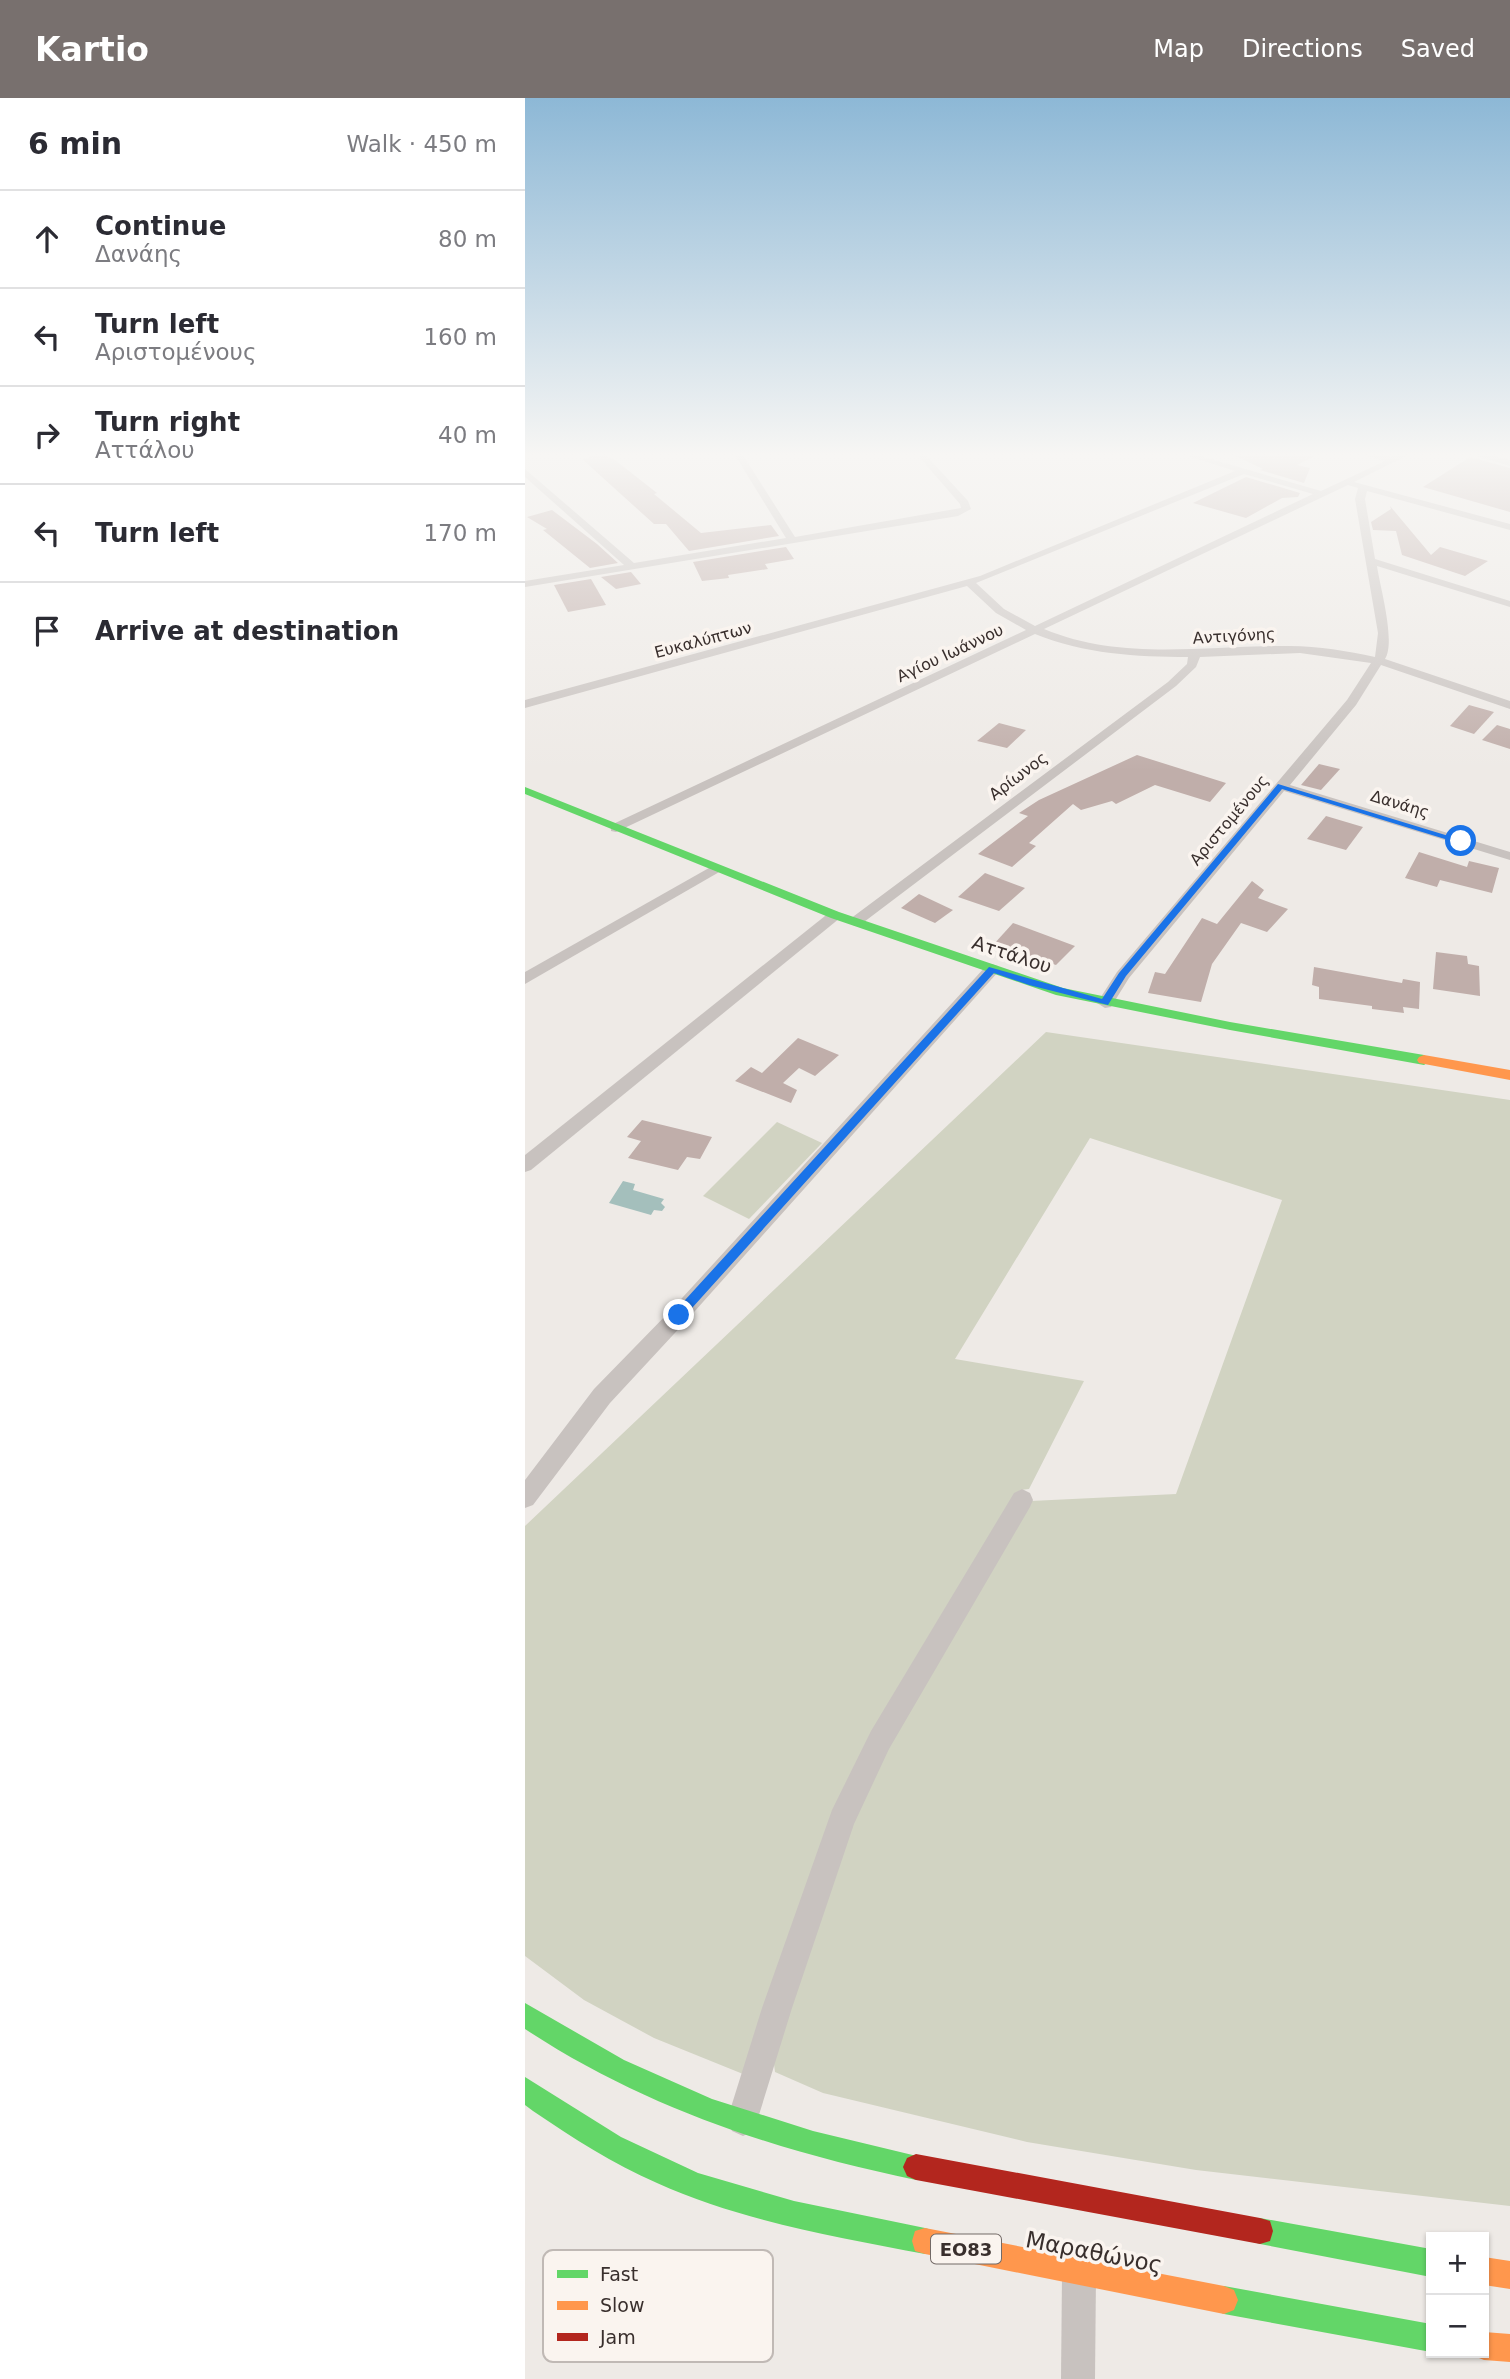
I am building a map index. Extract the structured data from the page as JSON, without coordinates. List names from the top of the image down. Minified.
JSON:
{"streets":{"street":["Αντιγόνης","Ευκαλύπτων","Αγίου Ιωάννου","Αρίωνος","Δανάης","Αριστομένους","Αττάλου","ΕΟ83","Μαραθώνος"]},"crossings":[["Αντιγόνης","Ευκαλύπτων"],["Αντιγόνης","Αγίου Ιωάννου"],["Αντιγόνης","Αρίωνος"],["Αντιγόνης","Αριστομένους"],["Αγίου Ιωάννου","Αττάλου"],["Αρίωνος","Αττάλου"],["Δανάης","Αριστομένους"],["Αριστομένους","Αττάλου"]],"legend":["Fast","Slow","Jam"],"page":{"header":"Kartio","nav":["Map","Directions","Saved"],"heading":["6 min","Walk · 450 m"],"list":[["Continue","Δανάης","80 m"],["Turn left","Αριστομένους","160 m"],["Turn right","Αττάλου","40 m"],["Turn left","170 m"],"Arrive at destination"],"map_buttons":["+","−"]}}
